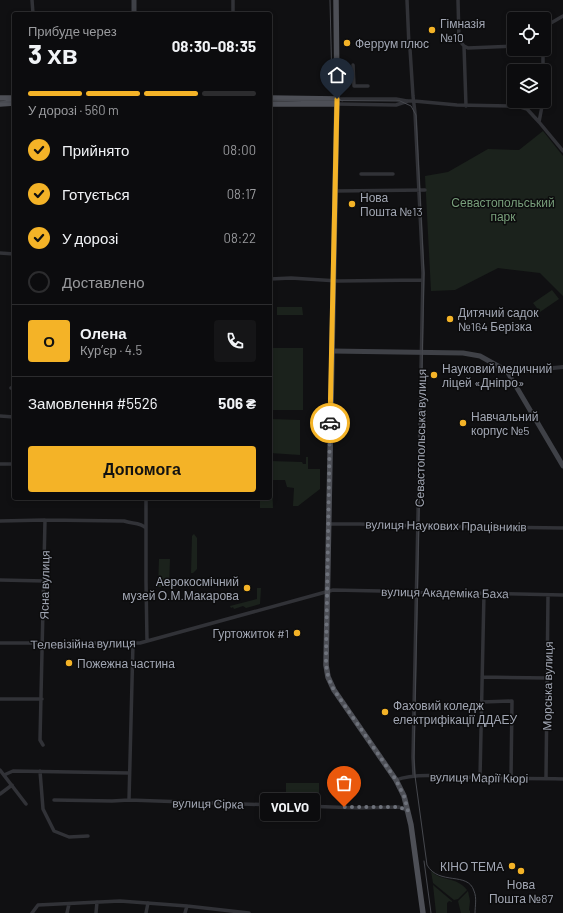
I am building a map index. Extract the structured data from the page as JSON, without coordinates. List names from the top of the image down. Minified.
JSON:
{"streets":{"street":["Севастопольська вулиця","вулиця Наукових Працівників","Ясна вулиця","вулиця Академіка Баха","Телевізійна вулиця","Морська вулиця","вулиця Марії Кюрі","вулиця Сірка"]},"crossings":[["Севастопольська вулиця","вулиця Наукових Працівників"],["Севастопольська вулиця","вулиця Академіка Баха"],["Севастопольська вулиця","вулиця Марії Кюрі"],["Ясна вулиця","Телевізійна вулиця"],["вулиця Академіка Баха","Телевізійна вулиця"],["вулиця Академіка Баха","Морська вулиця"],["Морська вулиця","вулиця Марії Кюрі"]],"parks":["Севастопольський парк"],"places":["Гімназія №10","Феррум плюс","Нова Пошта №13","Дитячий садок №164 Берізка","Науковий медичний ліцей «Дніпро»","Навчальний корпус №5","Аерокосмічний музей О.М.Макарова","Гуртожиток #1","Пожежна частина","Фаховий коледж електрифікації ДДАЕУ","VOLVO","КІНО ТЕМА","Нова Пошта №87"],"page":{"heading":["3 хв","Прибуде через","08:30–08:35"],"panel":["Олена","Кур’єр · 4.5","Замовлення #5526","506 ₴"],"bar":"У дорозі · 560 m","list":[["Прийнято","08:00"],["Готується","08:17"],["У дорозі","08:22"],"Доставлено"],"round":"О","buttons":"Допомога","bubble":"VOLVO"}}
